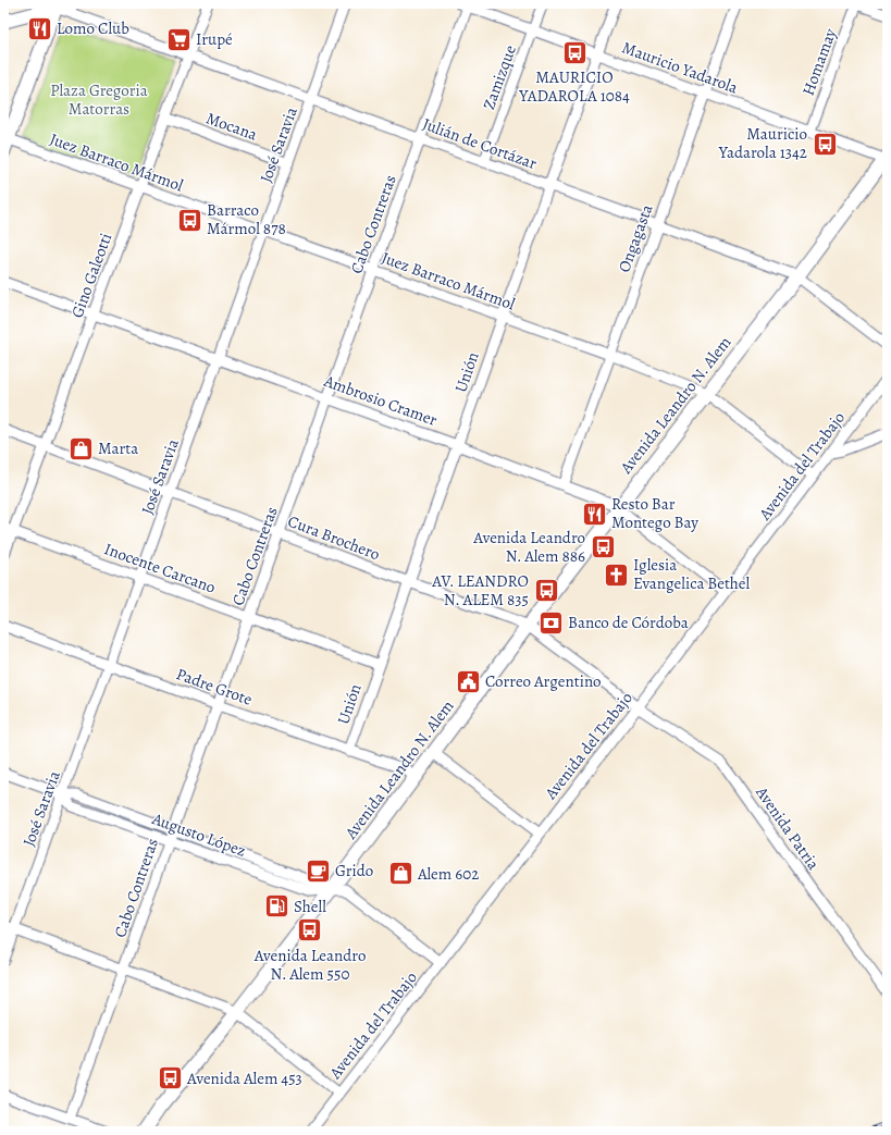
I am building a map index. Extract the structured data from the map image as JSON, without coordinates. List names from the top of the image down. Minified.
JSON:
{"streets":{"main road":["Avenida Leandro N. Alem"],"street":["Homamay","Mauricio Yadarola","Zamizque","Mocana","Julián de Cortázar","José Saravia","Juez Barraco Mármol","Cabo Contreras","Ongagasta","Gino Galeotti","Unión","Ambrosio Cramer","Avenida del Trabajo","Cura Brochero","Inocente Carcano","Padre Grote","Avenida Patria","Augusto López"]},"crossings":[["Homamay","Mauricio Yadarola"],["Mauricio Yadarola","Zamizque"],["Mauricio Yadarola","Cabo Contreras"],["Mauricio Yadarola","Ongagasta"],["Mauricio Yadarola","Unión"],["Mauricio Yadarola","Avenida Leandro N. Alem"],["Zamizque","Julián de Cortázar"],["Mocana","José Saravia"],["Mocana","Gino Galeotti"],["Julián de Cortázar","José Saravia"],["Julián de Cortázar","Cabo Contreras"],["Julián de Cortázar","Ongagasta"],["Julián de Cortázar","Gino Galeotti"],["Julián de Cortázar","Unión"],["Julián de Cortázar","Avenida Leandro N. Alem"],["José Saravia","Juez Barraco Mármol"],["José Saravia","Ambrosio Cramer"],["José Saravia","Cura Brochero"],["José Saravia","Inocente Carcano"],["José Saravia","Padre Grote"],["José Saravia","Augusto López"],["Juez Barraco Mármol","Cabo Contreras"],["Juez Barraco Mármol","Ongagasta"],["Juez Barraco Mármol","Gino Galeotti"],["Juez Barraco Mármol","Unión"],["Juez Barraco Mármol","Avenida Leandro N. Alem"],["Juez Barraco Mármol","Avenida del Trabajo"],["Cabo Contreras","Ambrosio Cramer"],["Cabo Contreras","Cura Brochero"],["Cabo Contreras","Inocente Carcano"],["Cabo Contreras","Padre Grote"],["Cabo Contreras","Augusto López"],["Ongagasta","Ambrosio Cramer"],["Gino Galeotti","Ambrosio Cramer"],["Gino Galeotti","Cura Brochero"],["Gino Galeotti","Inocente Carcano"],["Unión","Ambrosio Cramer"],["Unión","Cura Brochero"],["Unión","Inocente Carcano"],["Unión","Padre Grote"],["Ambrosio Cramer","Avenida Leandro N. Alem"],["Ambrosio Cramer","Avenida del Trabajo"],["Avenida Leandro N. Alem","Cura Brochero"],["Avenida Leandro N. Alem","Padre Grote"],["Avenida Leandro N. Alem","Augusto López"],["Avenida del Trabajo","Cura Brochero"],["Avenida del Trabajo","Avenida Patria"],["Avenida del Trabajo","Augusto López"],["Cura Brochero","Avenida Patria"]],"parks":["Plaza Gregoria Matorras"],"places":{"restaurant":["Lomo Club","Resto Bar Montego Bay"],"supermarket":["Irupé"],"bus stop":["MAURICIO YADAROLA 1084","Mauricio Yadarola 1342","Barraco Mármol 878","Avenida Leandro N. Alem 886","AV. LEANDRO N. ALEM 835","Avenida Leandro N. Alem 550","Avenida Alem 453"],"shop":["Marta","Alem 602"],"church":["Iglesia Evangelica Bethel"],"bank":["Banco de Córdoba"],"public building":["Correo Argentino"],"cafe":["Grido"],"fuel station":["Shell"]}}
